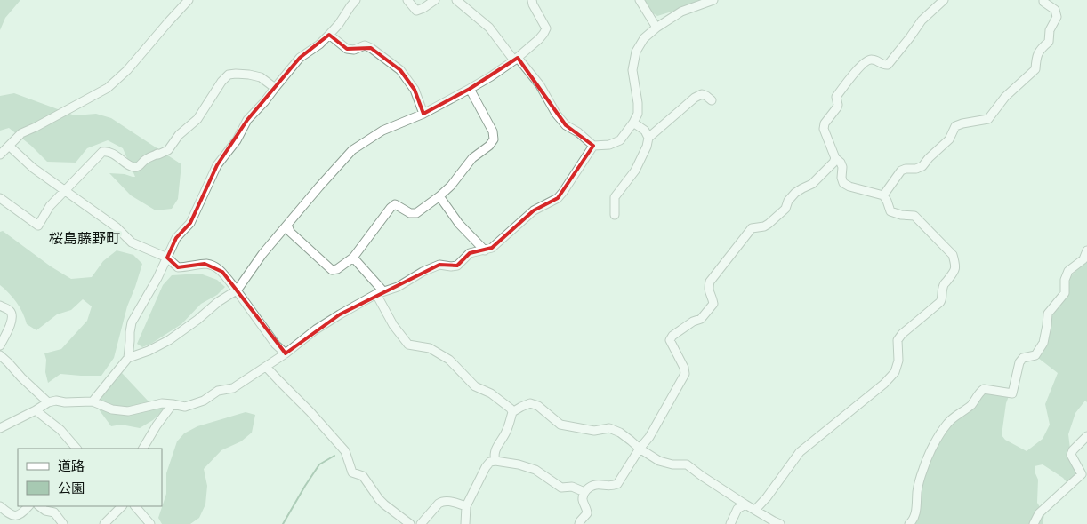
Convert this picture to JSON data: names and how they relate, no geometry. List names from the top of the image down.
{
  "districts": ["桜島藤野町"],
  "legend": ["道路", "公園"]
}
